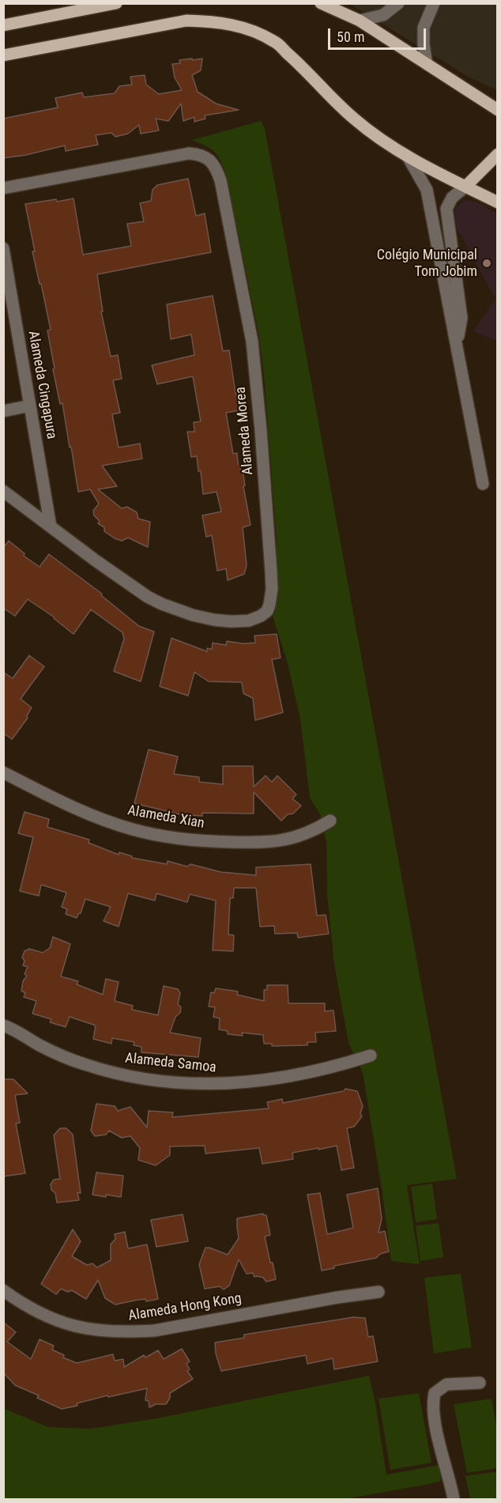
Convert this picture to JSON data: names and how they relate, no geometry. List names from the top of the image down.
{
  "streets": {
    "street": [
      "Alameda Cingapura",
      "Alameda Morea",
      "Alameda Xian",
      "Alameda Samoa",
      "Alameda Hong Kong"
    ]
  },
  "crossings": [
    ["Alameda Cingapura", "Alameda Morea"]
  ],
  "places": ["Colégio Municipal Tom Jobim"],
  "scale_bar": "50 m"
}
